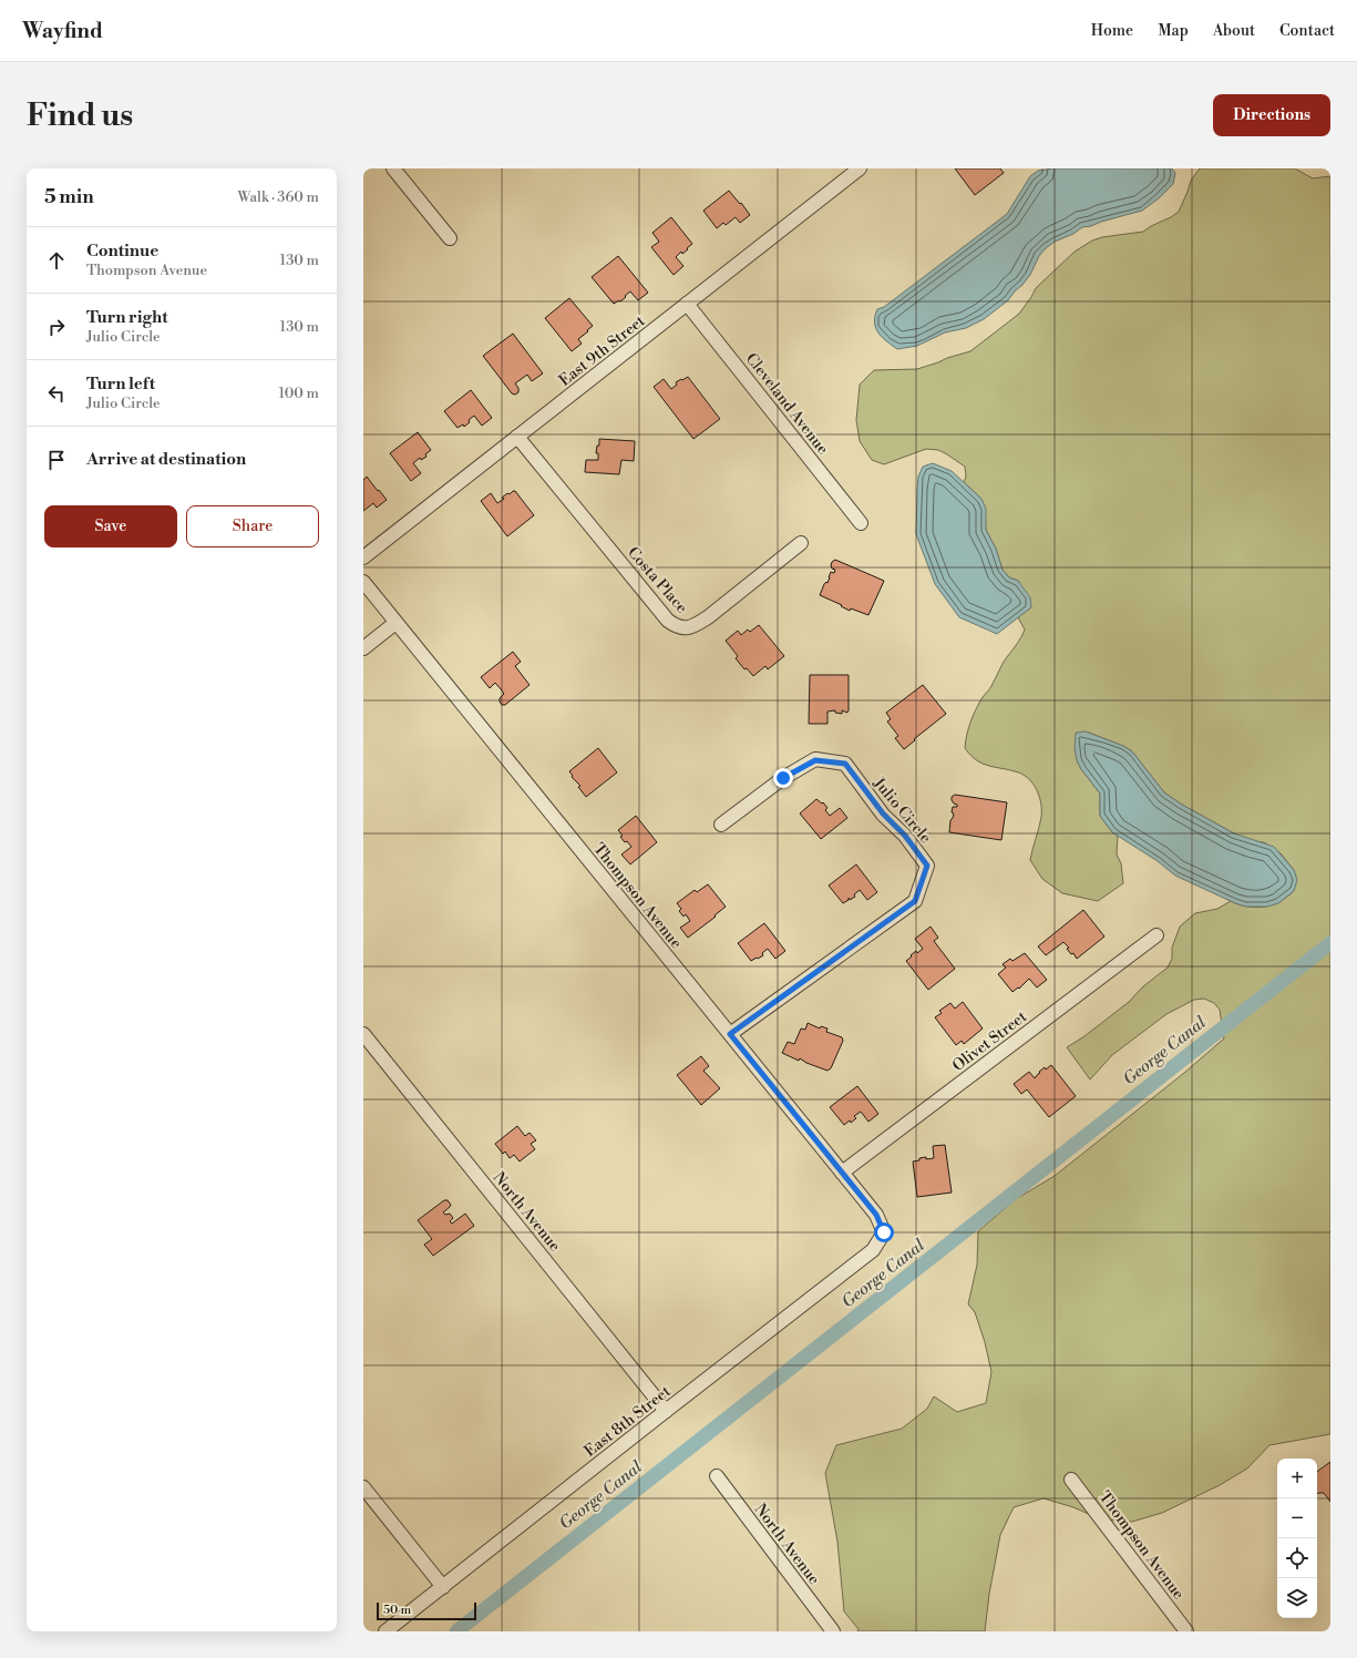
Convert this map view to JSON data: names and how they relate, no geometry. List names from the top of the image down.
{
  "streets": {
    "street": [
      "East 9th Street",
      "Cleveland Avenue",
      "Costa Place",
      "Julio Circle",
      "Thompson Avenue",
      "Olivet Street",
      "North Avenue",
      "East 8th Street"
    ]
  },
  "crossings": [
    ["East 9th Street", "Cleveland Avenue"],
    ["East 9th Street", "Costa Place"],
    ["Julio Circle", "Thompson Avenue"],
    ["Thompson Avenue", "Olivet Street"],
    ["Thompson Avenue", "East 8th Street"],
    ["North Avenue", "East 8th Street"]
  ],
  "water": ["George Canal"],
  "scale_bar": "50 m",
  "page": {
    "header": "Wayfind",
    "nav": [
      "Home",
      "Map",
      "About",
      "Contact"
    ],
    "buttons": [
      "Directions",
      ["Save", "Share"]
    ],
    "title": "Find us",
    "heading": ["5 min", "Walk · 360 m"],
    "list": [
      ["Continue", "Thompson Avenue", "130 m"],
      ["Turn right", "Julio Circle", "130 m"],
      ["Turn left", "Julio Circle", "100 m"],
      "Arrive at destination"
    ],
    "map_buttons": ["+", "−"],
    "scale": "50 m"
  }
}
